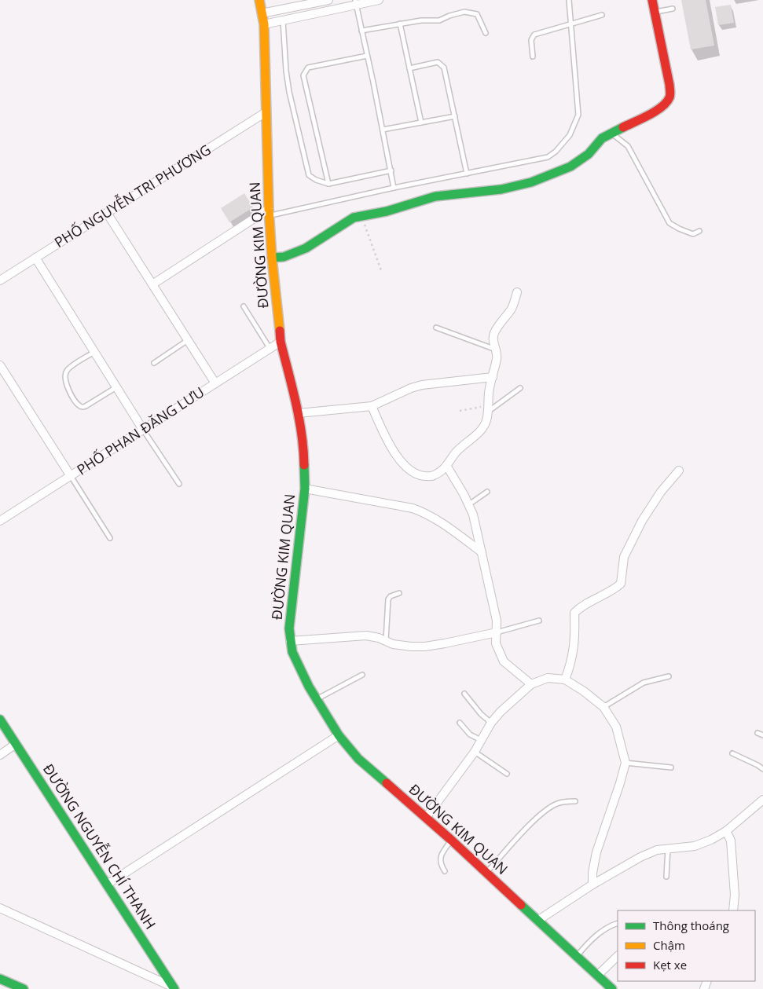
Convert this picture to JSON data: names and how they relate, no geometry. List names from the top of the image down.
{
  "streets": {
    "main road": ["ĐƯỜNG KIM QUAN", "ĐƯỜNG NGUYỄN CHÍ THANH"],
    "street": ["PHỐ NGUYỄN TRI PHƯƠNG", "PHỐ PHAN ĐĂNG LƯU"]
  },
  "crossings": [
    ["PHỐ NGUYỄN TRI PHƯƠNG", "ĐƯỜNG KIM QUAN"],
    ["ĐƯỜNG KIM QUAN", "PHỐ PHAN ĐĂNG LƯU"]
  ],
  "legend": ["Thông thoáng", "Chậm", "Kẹt xe"]
}
